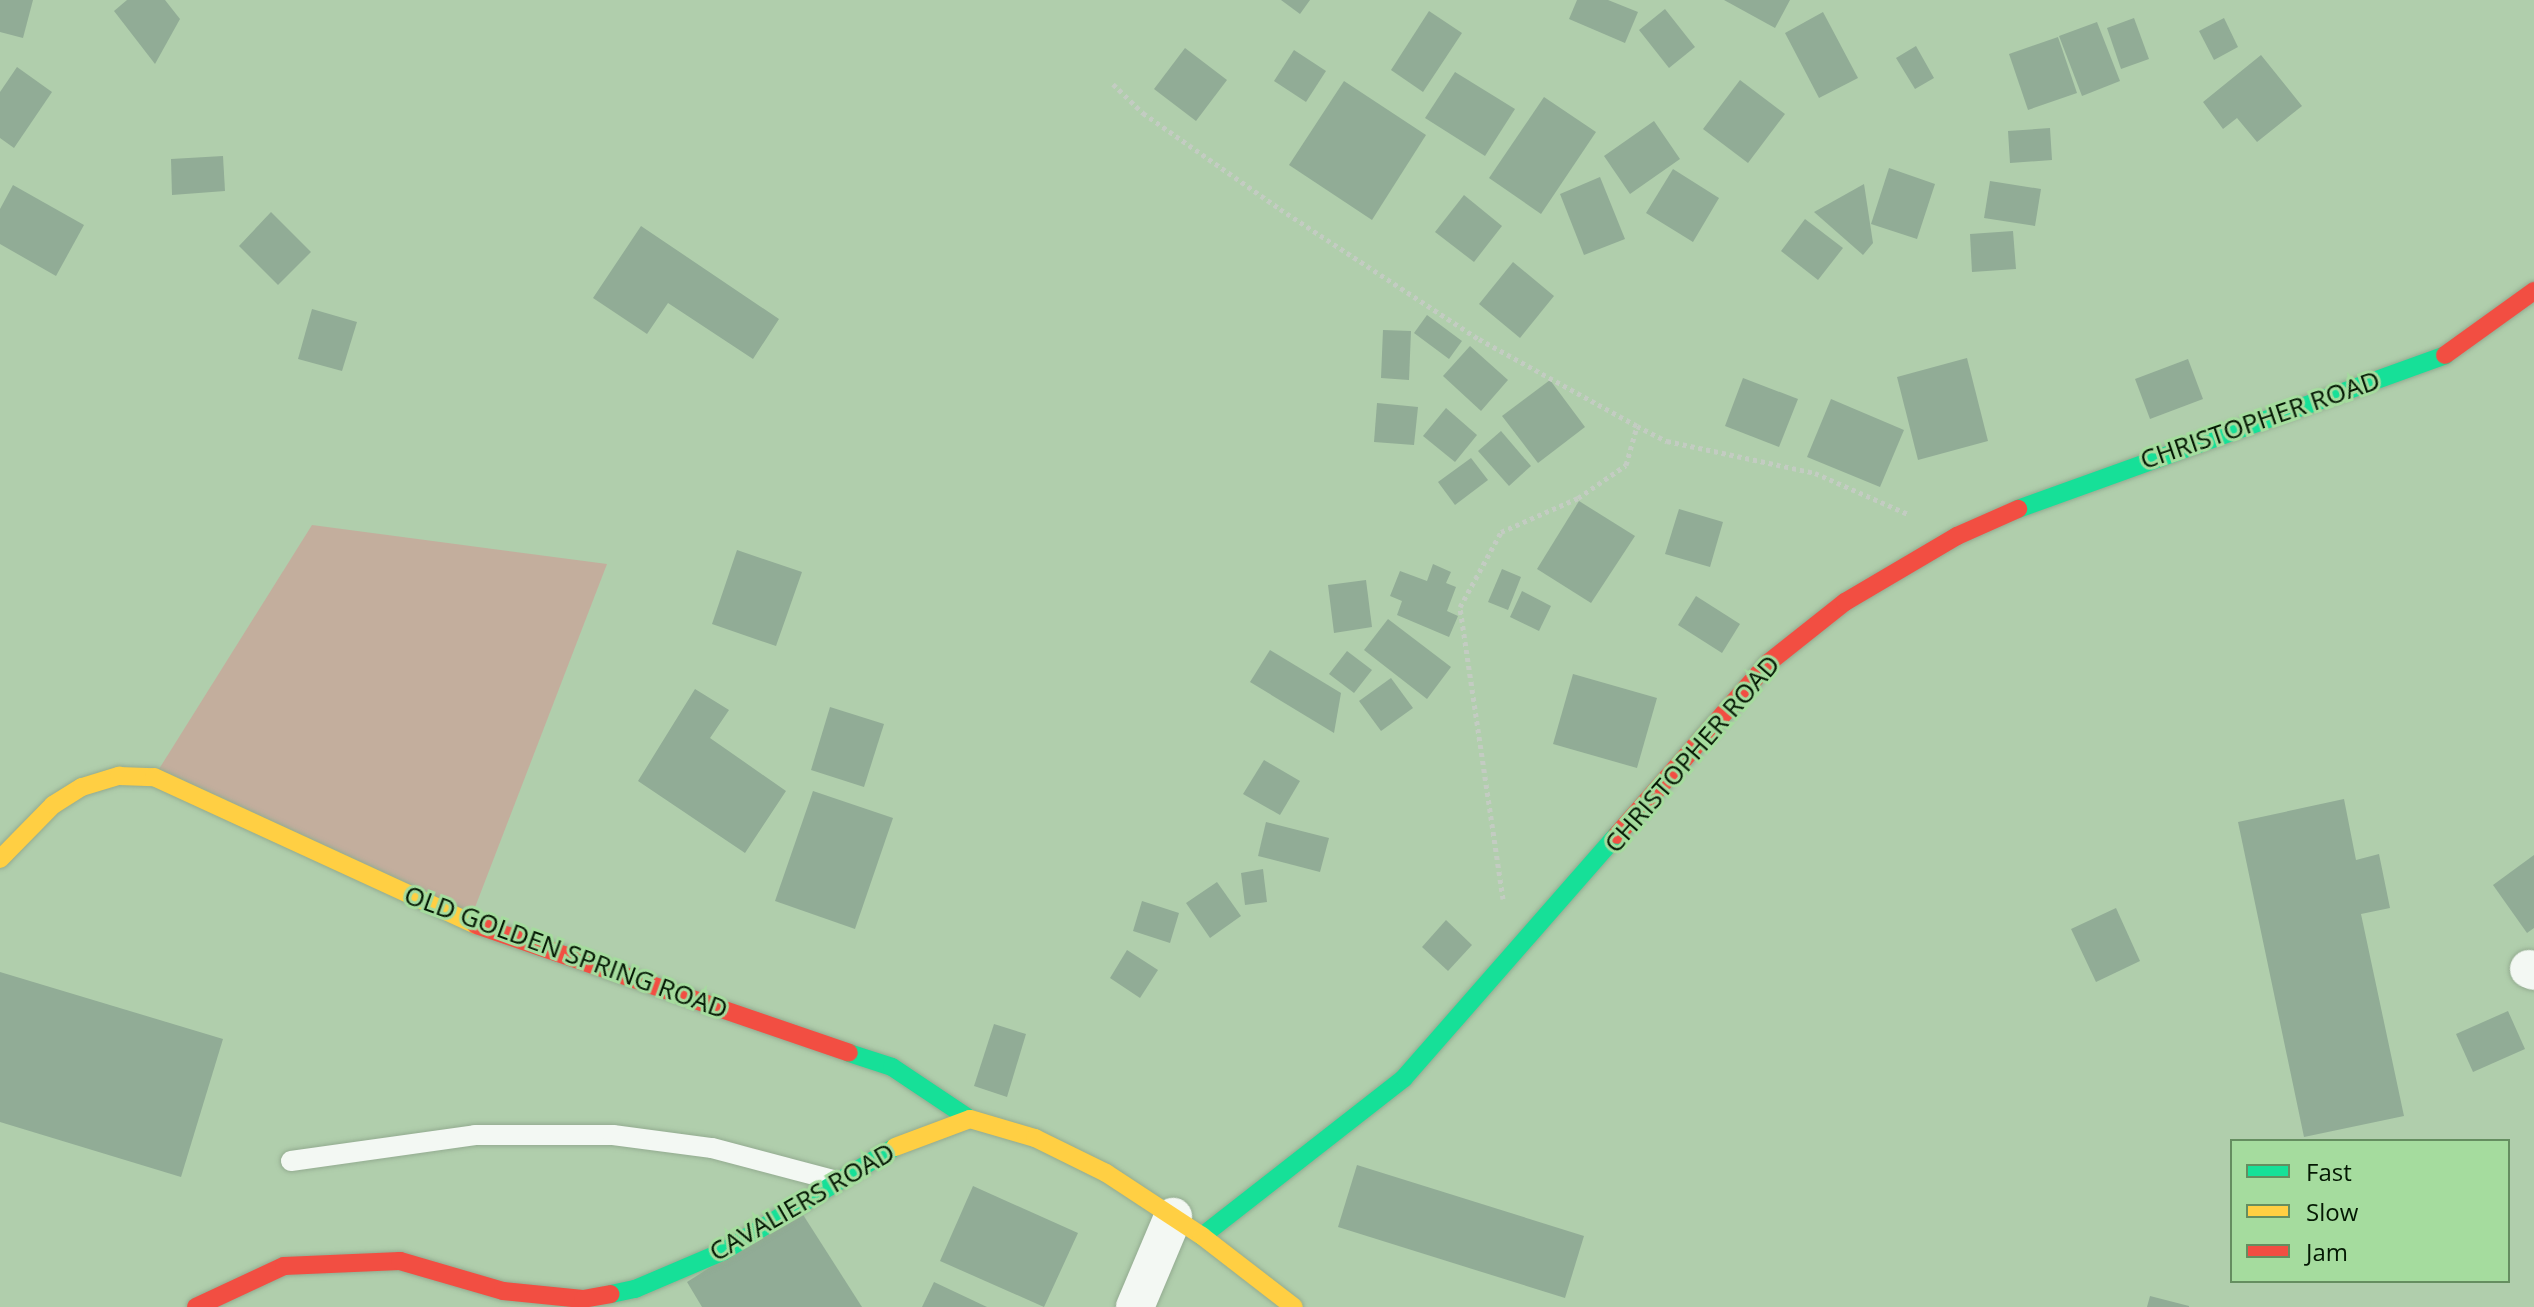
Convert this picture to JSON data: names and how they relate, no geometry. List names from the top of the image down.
{
  "streets": {
    "street": ["CHRISTOPHER ROAD", "OLD GOLDEN SPRING ROAD", "CAVALIERS ROAD"]
  },
  "crossings": [
    ["OLD GOLDEN SPRING ROAD", "CAVALIERS ROAD"]
  ],
  "legend": ["Fast", "Slow", "Jam"]
}
